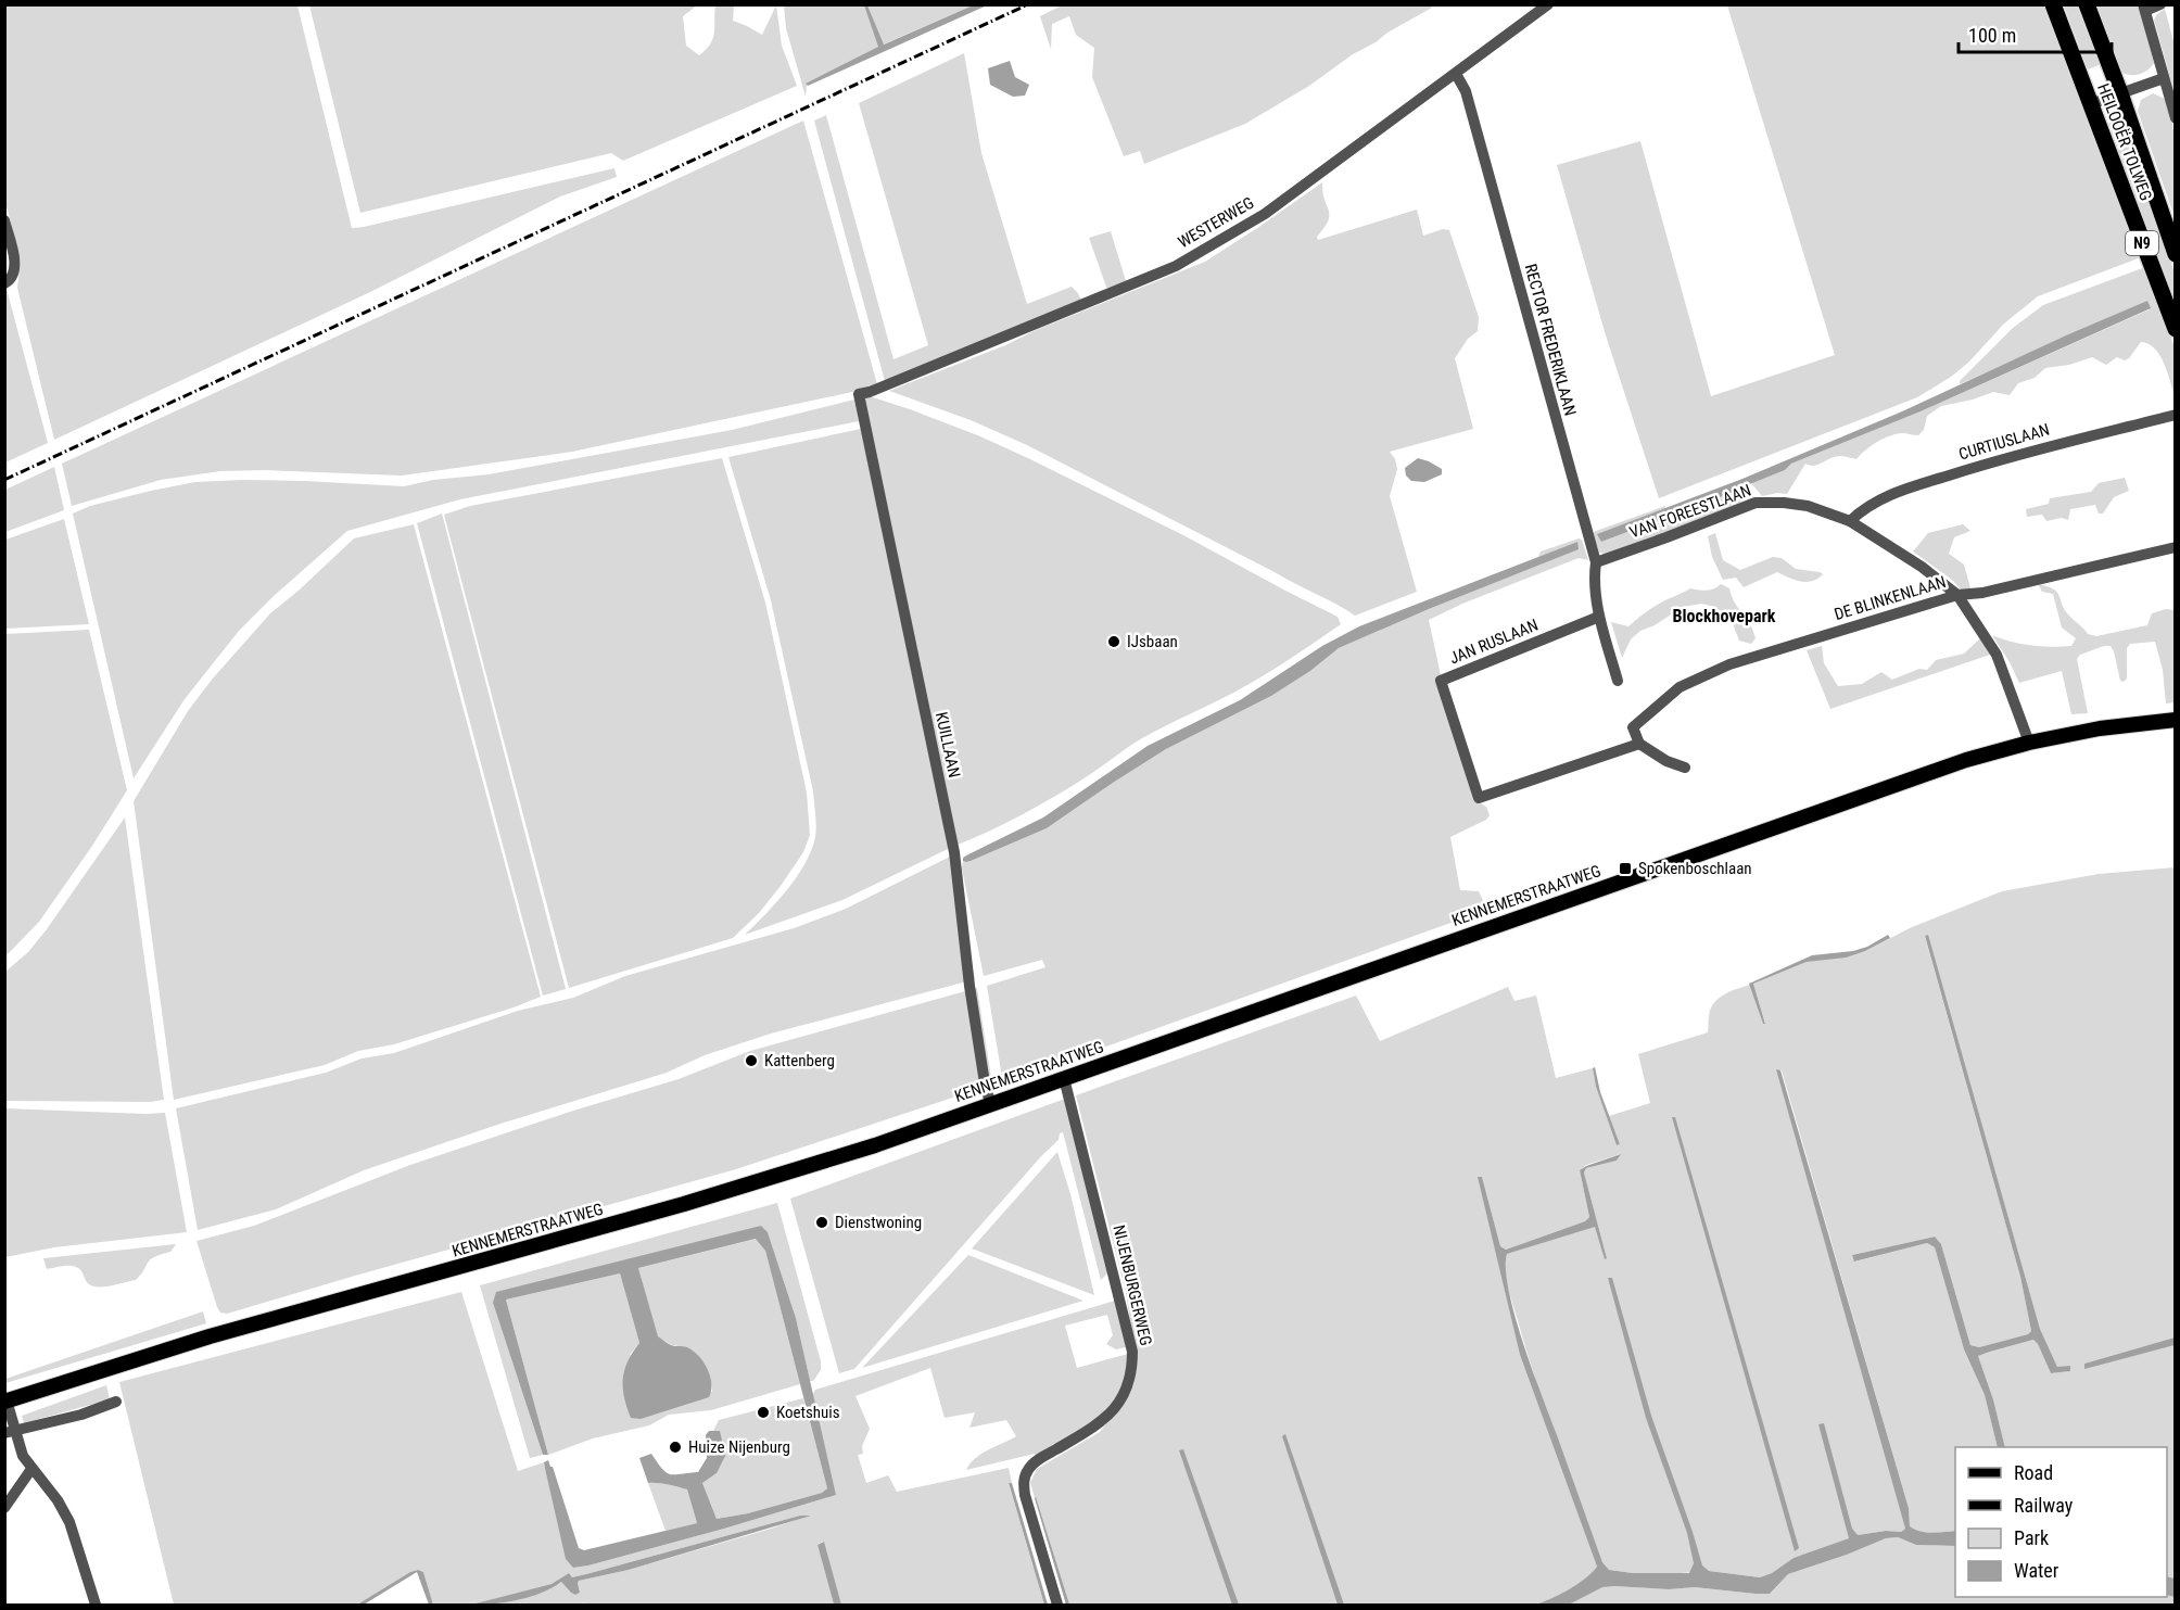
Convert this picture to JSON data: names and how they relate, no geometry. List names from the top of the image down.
{
  "streets": {
    "highway": ["HEILOOËR TOLWEG", "N9"],
    "main road": ["KENNEMERSTRAATWEG"],
    "street": [
      "WESTERWEG",
      "RECTOR FREDERIKLAAN",
      "CURTIUSLAAN",
      "VAN FOREESTLAAN",
      "DE BLINKENLAAN",
      "JAN RUSLAAN",
      "KUILLAAN",
      "NIJENBURGERWEG"
    ]
  },
  "crossings": [
    ["WESTERWEG", "RECTOR FREDERIKLAAN"],
    ["WESTERWEG", "KUILLAAN"],
    ["RECTOR FREDERIKLAAN", "VAN FOREESTLAAN"],
    ["RECTOR FREDERIKLAAN", "JAN RUSLAAN"],
    ["CURTIUSLAAN", "VAN FOREESTLAAN"],
    ["VAN FOREESTLAAN", "DE BLINKENLAAN"],
    ["VAN FOREESTLAAN", "KENNEMERSTRAATWEG"],
    ["DE BLINKENLAAN", "JAN RUSLAAN"],
    ["KUILLAAN", "KENNEMERSTRAATWEG"],
    ["KENNEMERSTRAATWEG", "NIJENBURGERWEG"]
  ],
  "districts": ["Blockhovepark"],
  "places": {
    "other": [
      "IJsbaan",
      "Kattenberg",
      "Dienstwoning",
      "Koetshuis",
      "Huize Nijenburg"
    ],
    "transit": ["Spokenboschlaan"]
  },
  "legend": [
    "Road",
    "Railway",
    "Park",
    "Water"
  ],
  "scale_bar": "100 m"
}
